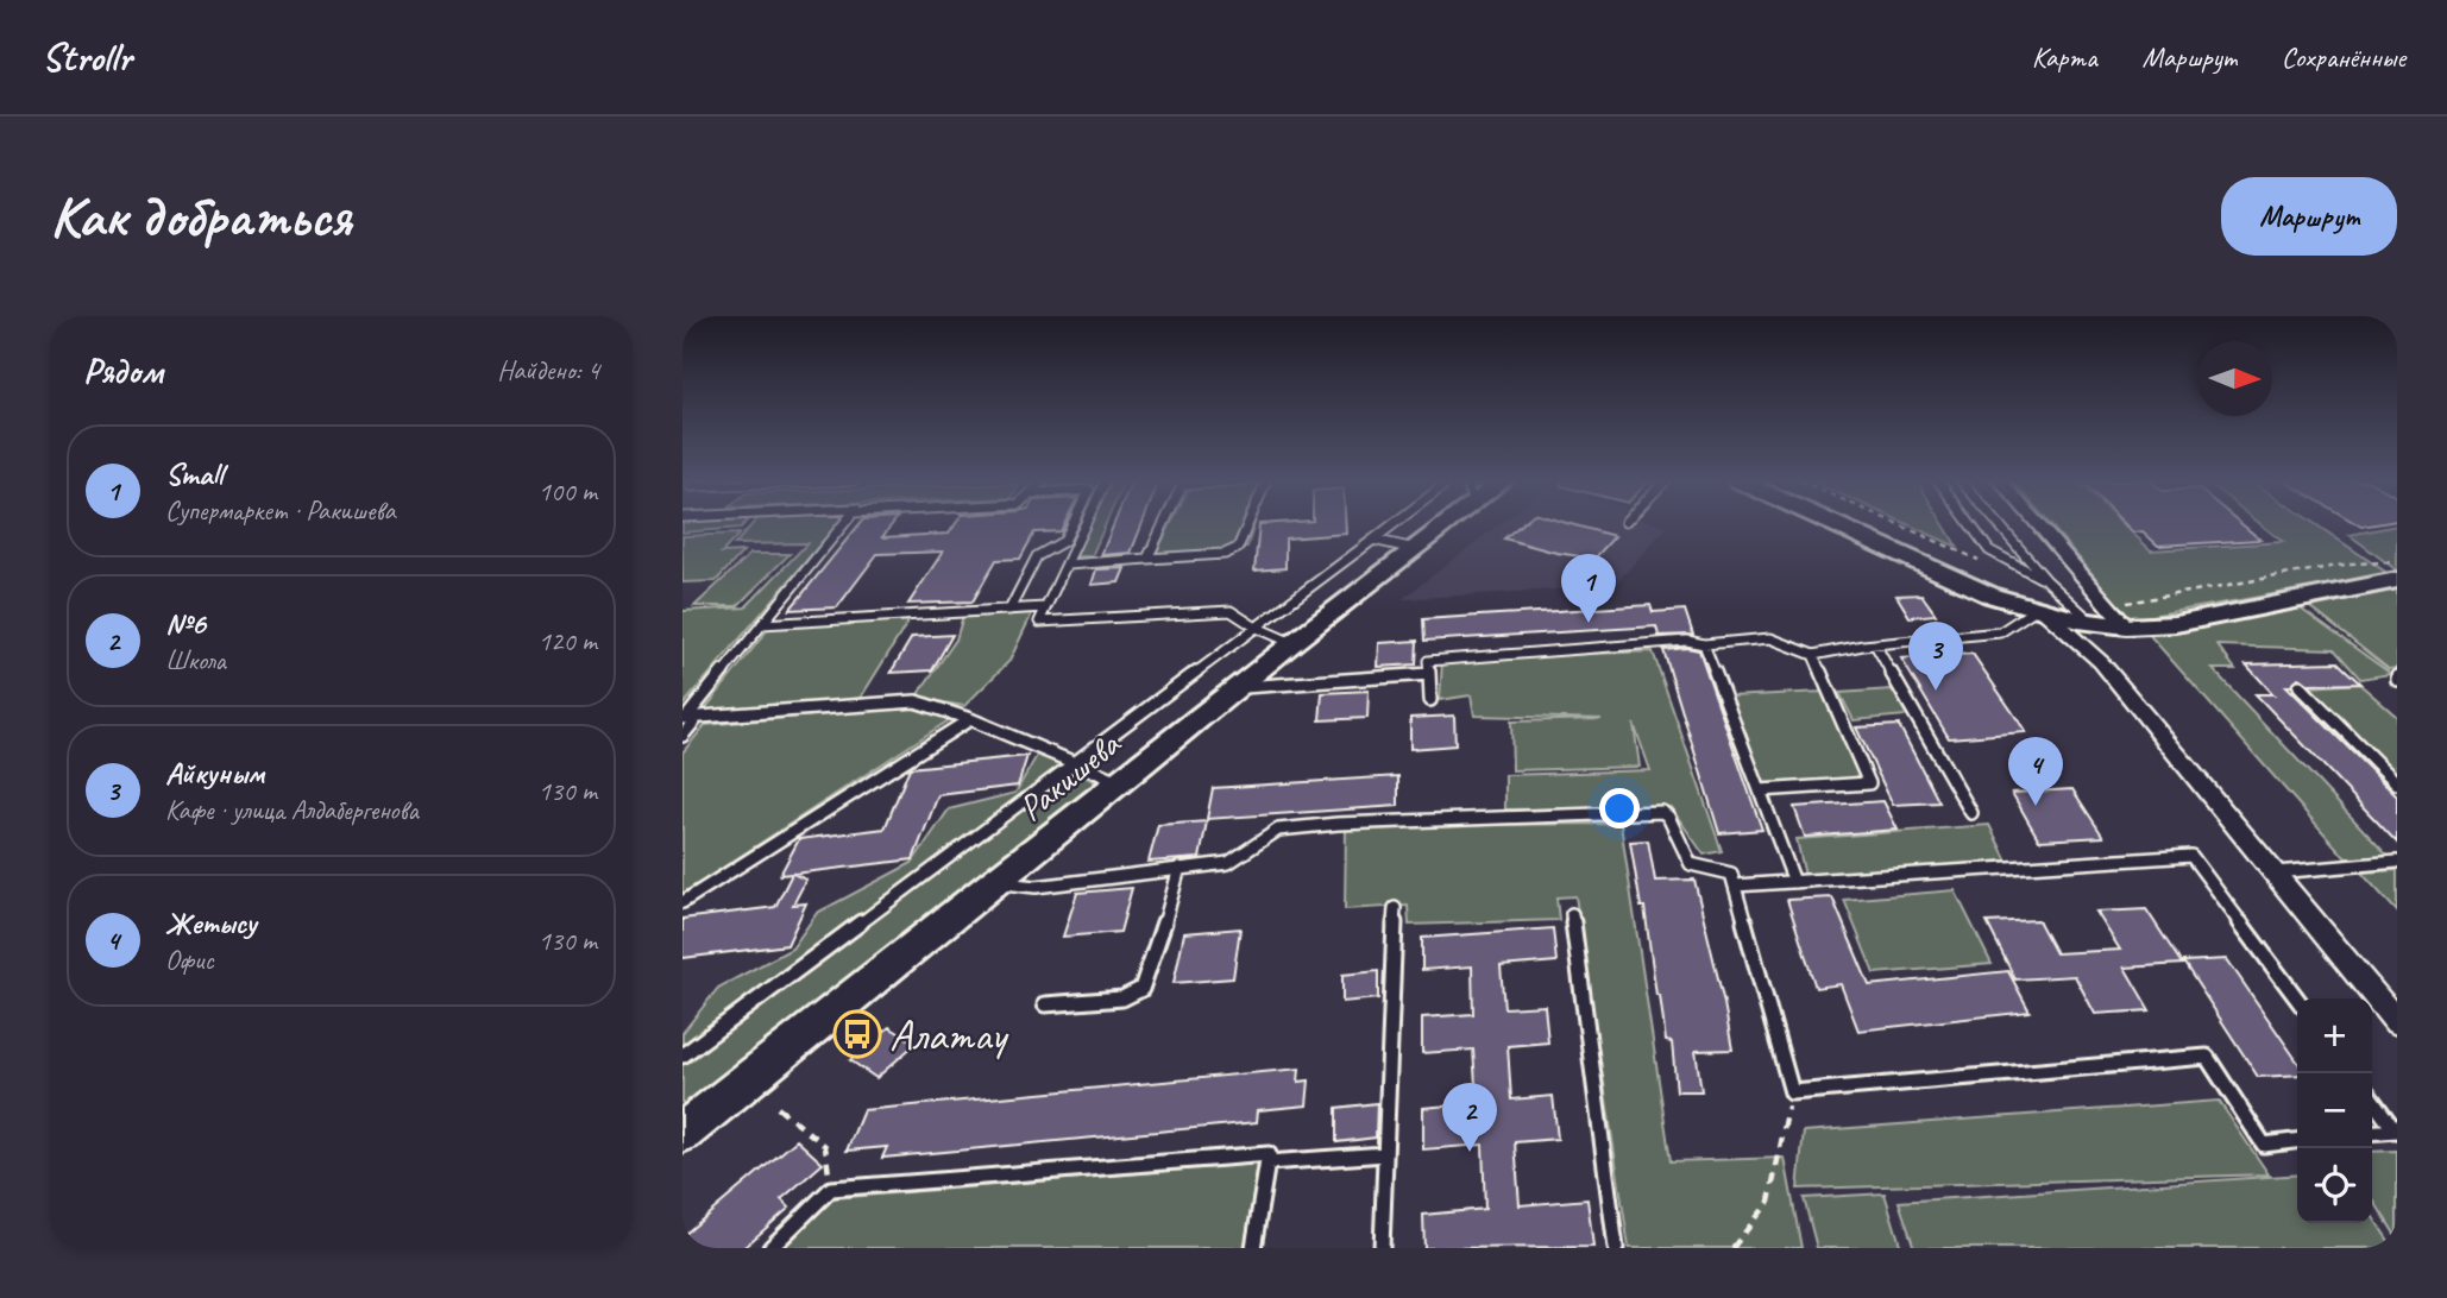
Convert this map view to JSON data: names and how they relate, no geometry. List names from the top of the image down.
{
  "streets": {
    "street": ["Ракишева"]
  },
  "places": {
    "bus stop": ["Алатау"]
  },
  "north": "right",
  "page": {
    "header": "Strollr",
    "nav": ["Карта", "Маршрут", "Сохранённые"],
    "buttons": "Маршрут",
    "title": "Как добраться",
    "heading": ["Рядом", "Найдено: 4"],
    "list": [
      {
        "mark": "1",
        "name": "Small",
        "note": "Супермаркет · Ракишева",
        "value": "100 m"
      },
      {
        "mark": "2",
        "name": "№6",
        "note": "Школа",
        "value": "120 m"
      },
      {
        "mark": "3",
        "name": "Айкуным",
        "note": "Кафе · улица Алдабергенова",
        "value": "130 m"
      },
      {
        "mark": "4",
        "name": "Жетысу",
        "note": "Офис",
        "value": "130 m"
      }
    ],
    "pins": [
      "1",
      "3",
      "4",
      "2"
    ],
    "map_buttons": ["+", "−"]
  }
}
